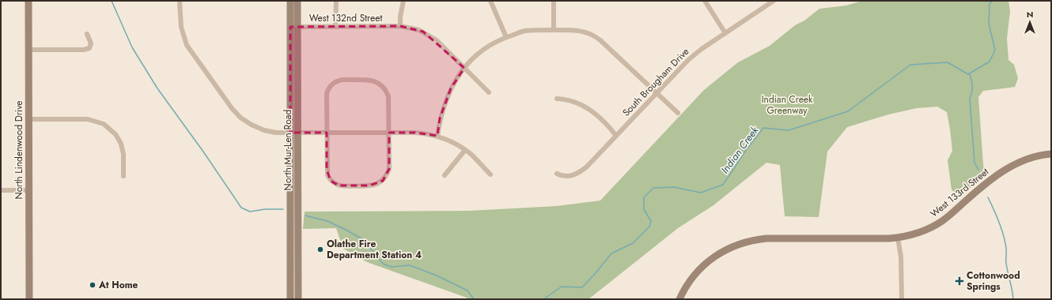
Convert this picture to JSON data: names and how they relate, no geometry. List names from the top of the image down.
{
  "streets": {
    "street": [
      "West 132nd Street",
      "South Brougham Drive",
      "North Lindenwood Drive",
      "North Mur-Len Road",
      "West 133rd Street"
    ]
  },
  "crossings": [
    ["West 132nd Street", "North Mur-Len Road"]
  ],
  "water": ["Indian Creek"],
  "parks": ["Indian Creek Greenway"],
  "places": {
    "other": ["Olathe Fire Department Station 4", "At Home"],
    "health": ["Cottonwood Springs"]
  },
  "north": "top"
}
